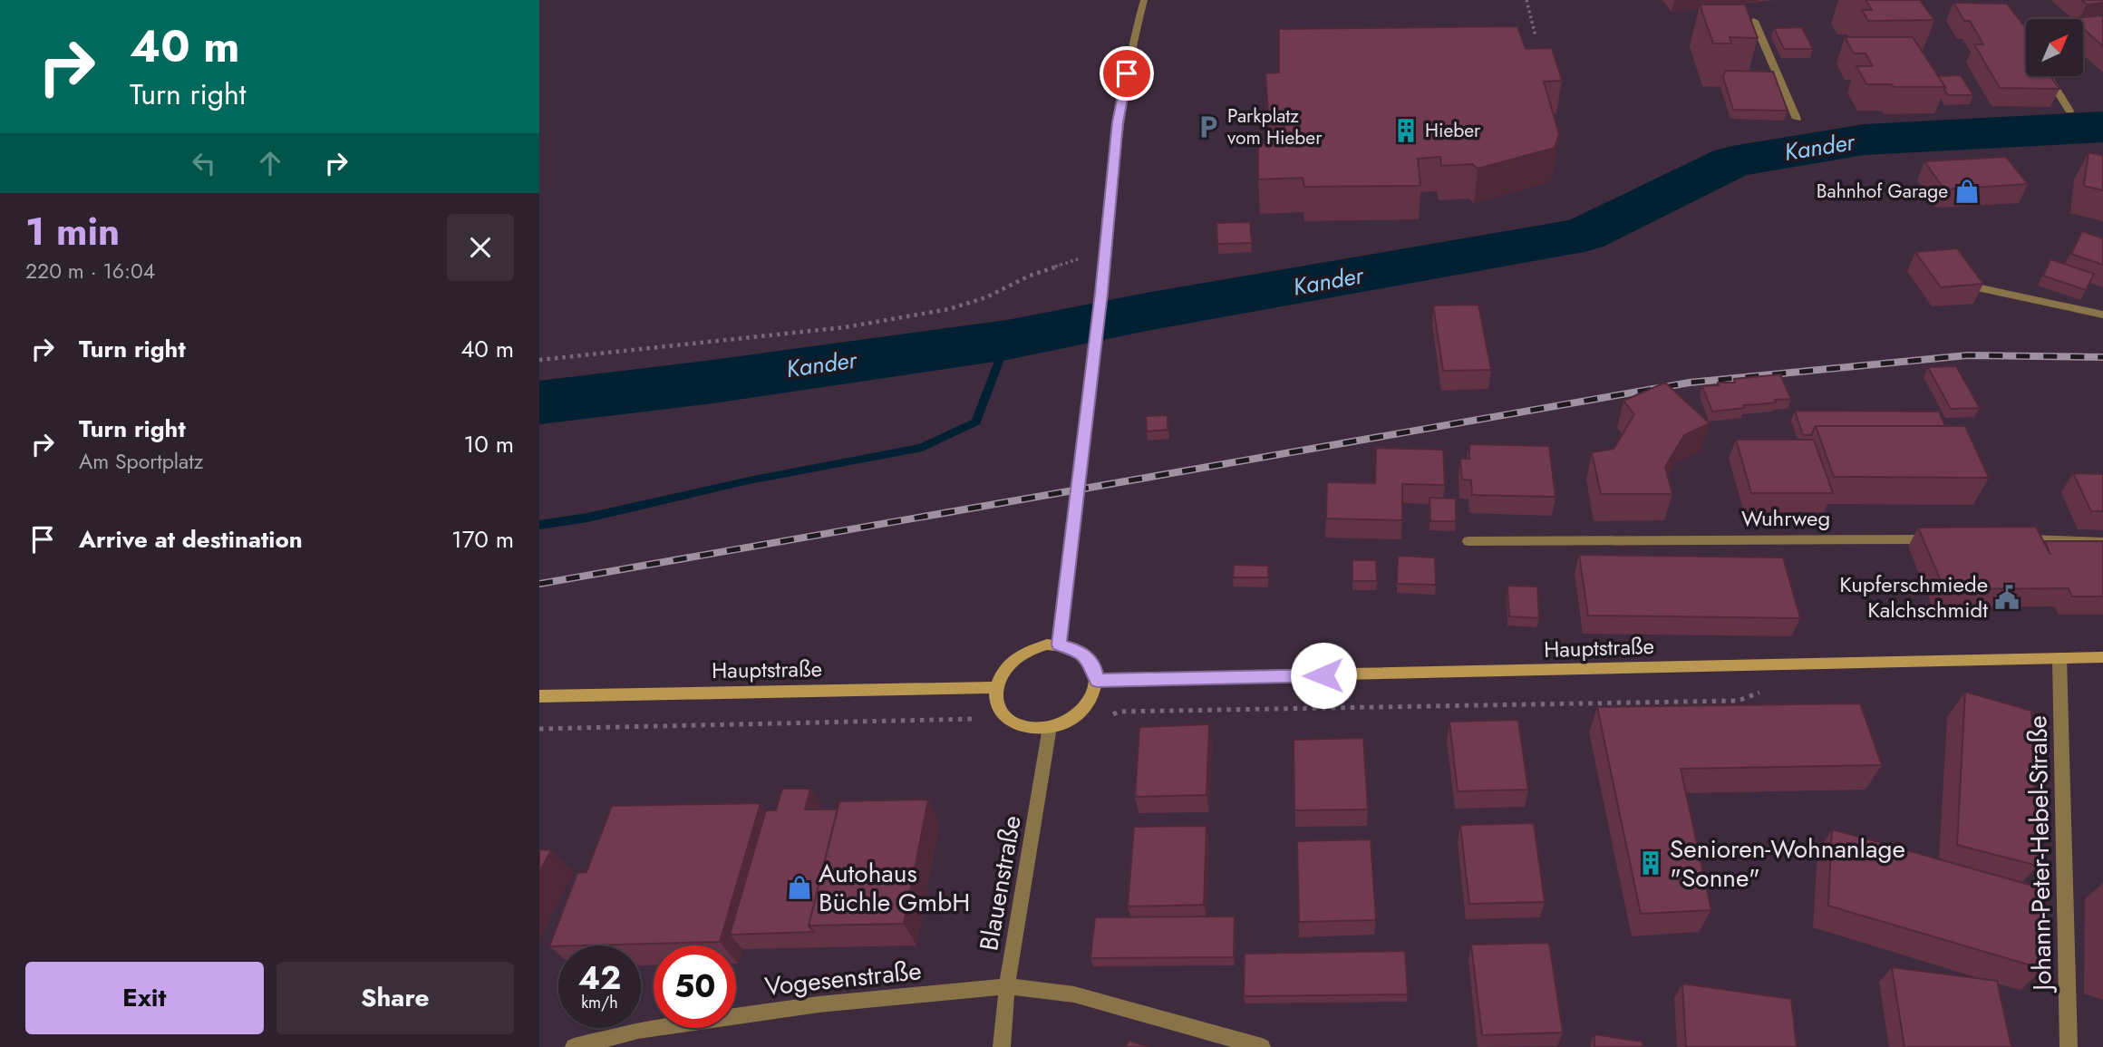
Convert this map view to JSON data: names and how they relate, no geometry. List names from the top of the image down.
{
  "streets": {
    "main road": ["Hauptstraße"],
    "street": [
      "Wuhrweg",
      "Johann-Peter-Hebel-Straße",
      "Blauenstraße",
      "Vogesenstraße"
    ]
  },
  "crossings": [
    ["Hauptstraße", "Johann-Peter-Hebel-Straße"],
    ["Hauptstraße", "Blauenstraße"],
    ["Blauenstraße", "Vogesenstraße"]
  ],
  "water": ["Kander"],
  "places": {
    "parking": ["Parkplatz vom Hieber"],
    "building": ["Hieber", "Senioren-Wohnanlage \"Sonne\""],
    "shop": ["Bahnhof Garage", "Autohaus Büchle GmbH"],
    "public building": ["Kupferschmiede Kalchschmidt"]
  },
  "north": "top right",
  "page": {
    "turn": ["40 m", "Turn right"],
    "heading": ["1 min", "220 m · 16:04"],
    "list": [
      {
        "name": "Turn right",
        "value": "40 m"
      },
      {
        "name": "Turn right",
        "note": "Am Sportplatz",
        "value": "10 m"
      },
      {
        "name": "Arrive at destination",
        "value": "170 m"
      }
    ],
    "speed": "42 km/h",
    "limit": "50",
    "buttons": ["Exit", "Share"]
  }
}
